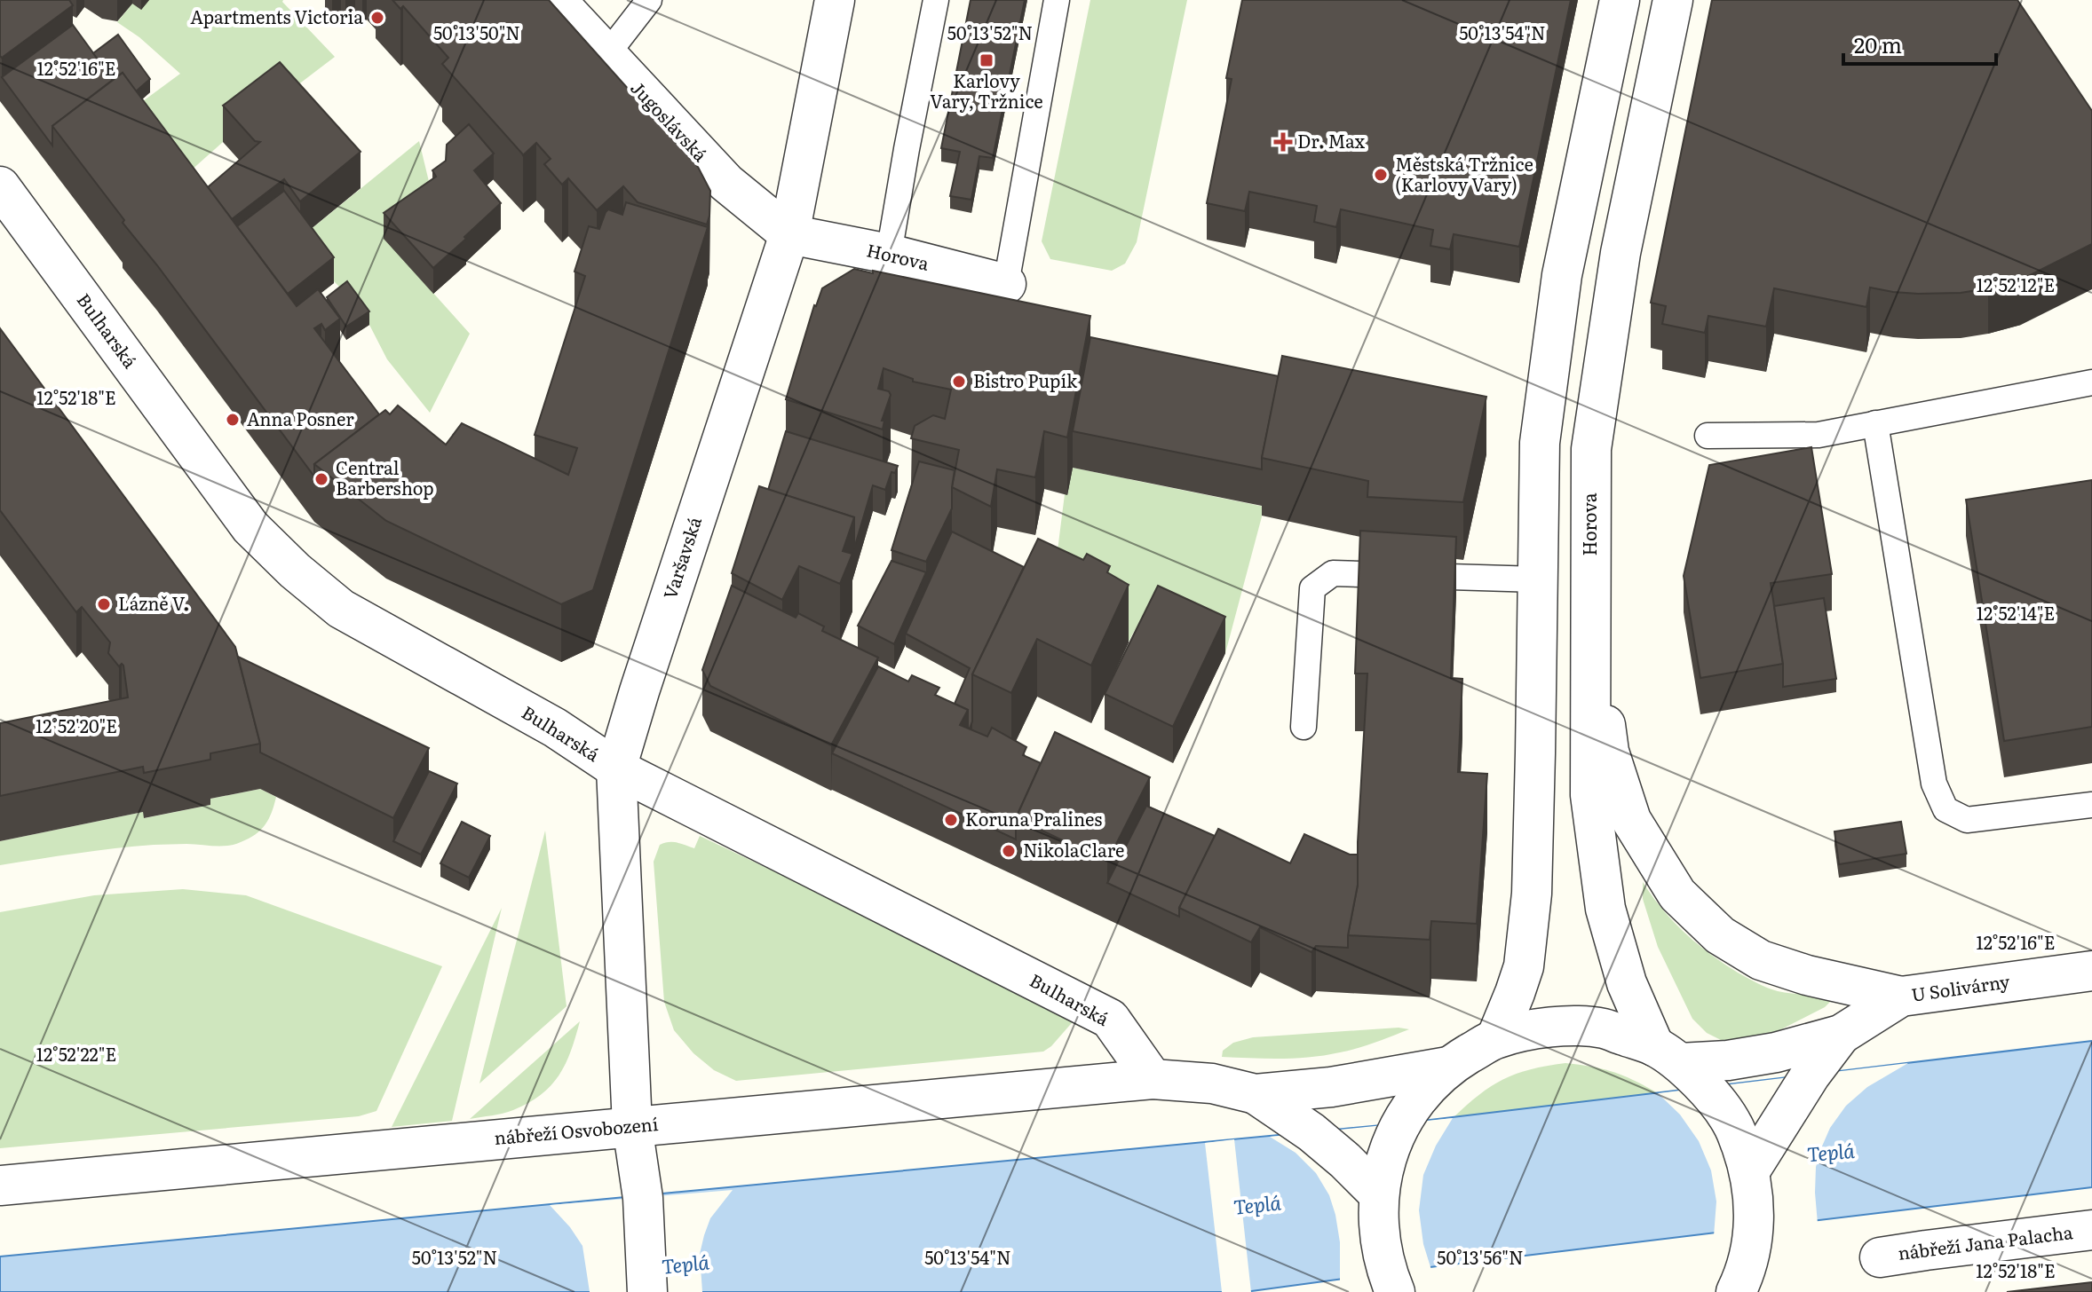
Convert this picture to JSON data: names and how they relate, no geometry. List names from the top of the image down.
{
  "streets": {
    "street": [
      "Jugoslávská",
      "Horova",
      "Bulharská",
      "Varšavská",
      "U Solivárny",
      "nábřeží Osvobození",
      "nábřeží Jana Palacha"
    ]
  },
  "crossings": [
    ["Jugoslávská", "Horova"],
    ["Jugoslávská", "Varšavská"],
    ["Horova", "Varšavská"],
    ["Horova", "U Solivárny"],
    ["Bulharská", "Varšavská"],
    ["Bulharská", "nábřeží Osvobození"],
    ["Varšavská", "nábřeží Osvobození"]
  ],
  "water": ["Teplá"],
  "places": {
    "other": [
      "Apartments Victoria",
      "Městská Tržnice (Karlovy Vary)",
      "Bistro Pupík",
      "Anna Posner",
      "Central Barbershop",
      "Lázně V.",
      "Koruna Pralines",
      "NikolaClare"
    ],
    "transit": ["Karlovy Vary, Tržnice"],
    "health": ["Dr. Max"]
  },
  "scale_bar": "20 m",
  "coordinates": [
    "50°13'50\"N",
    "50°13'52\"N",
    "50°13'54\"N",
    "12°52'16\"E",
    "12°52'12\"E",
    "12°52'18\"E",
    "12°52'14\"E",
    "12°52'20\"E",
    "12°52'22\"E",
    "50°13'56\"N"
  ]
}
